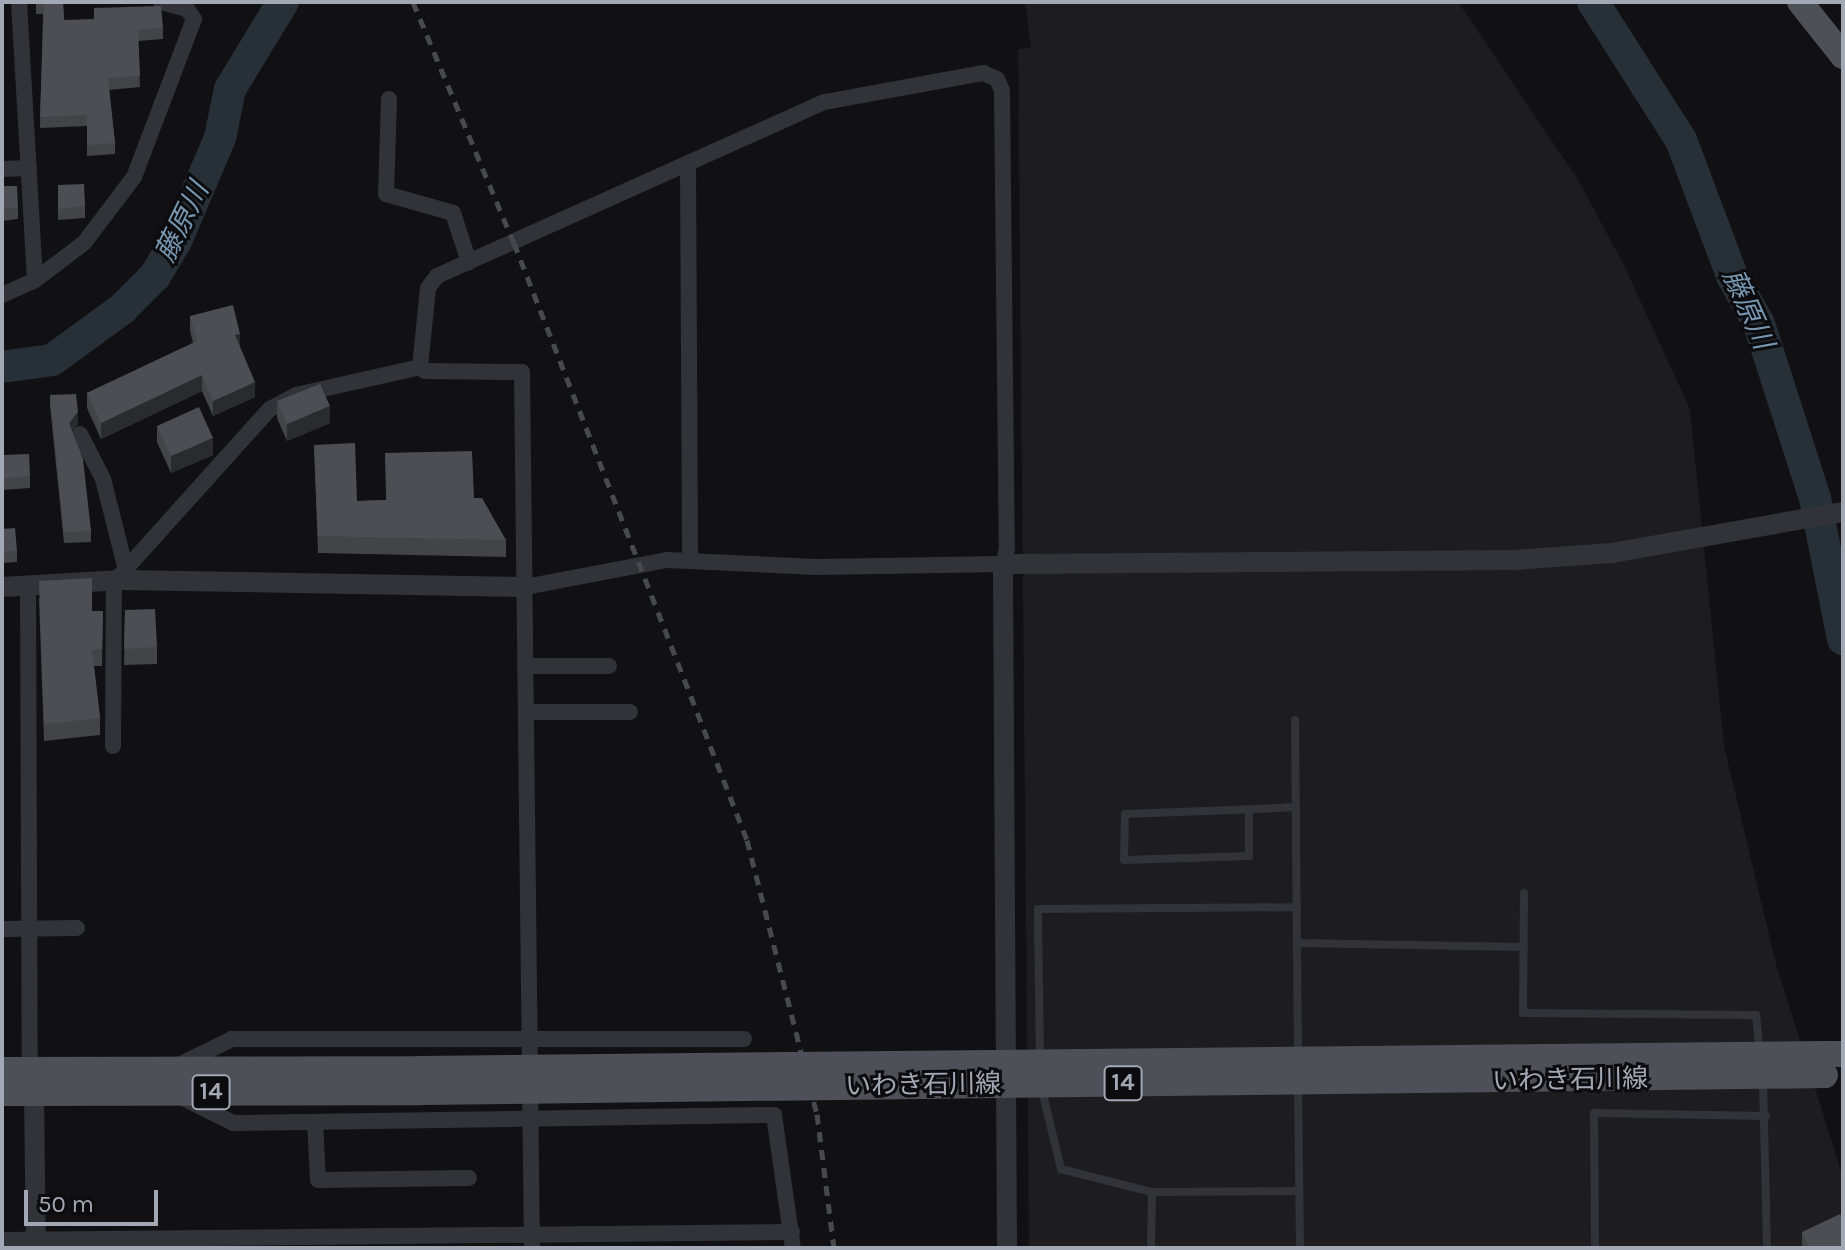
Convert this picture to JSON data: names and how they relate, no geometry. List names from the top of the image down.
{
  "streets": {
    "main road": ["いわき石川線", "14"]
  },
  "water": ["藤原川"],
  "scale_bar": "50 m"
}
